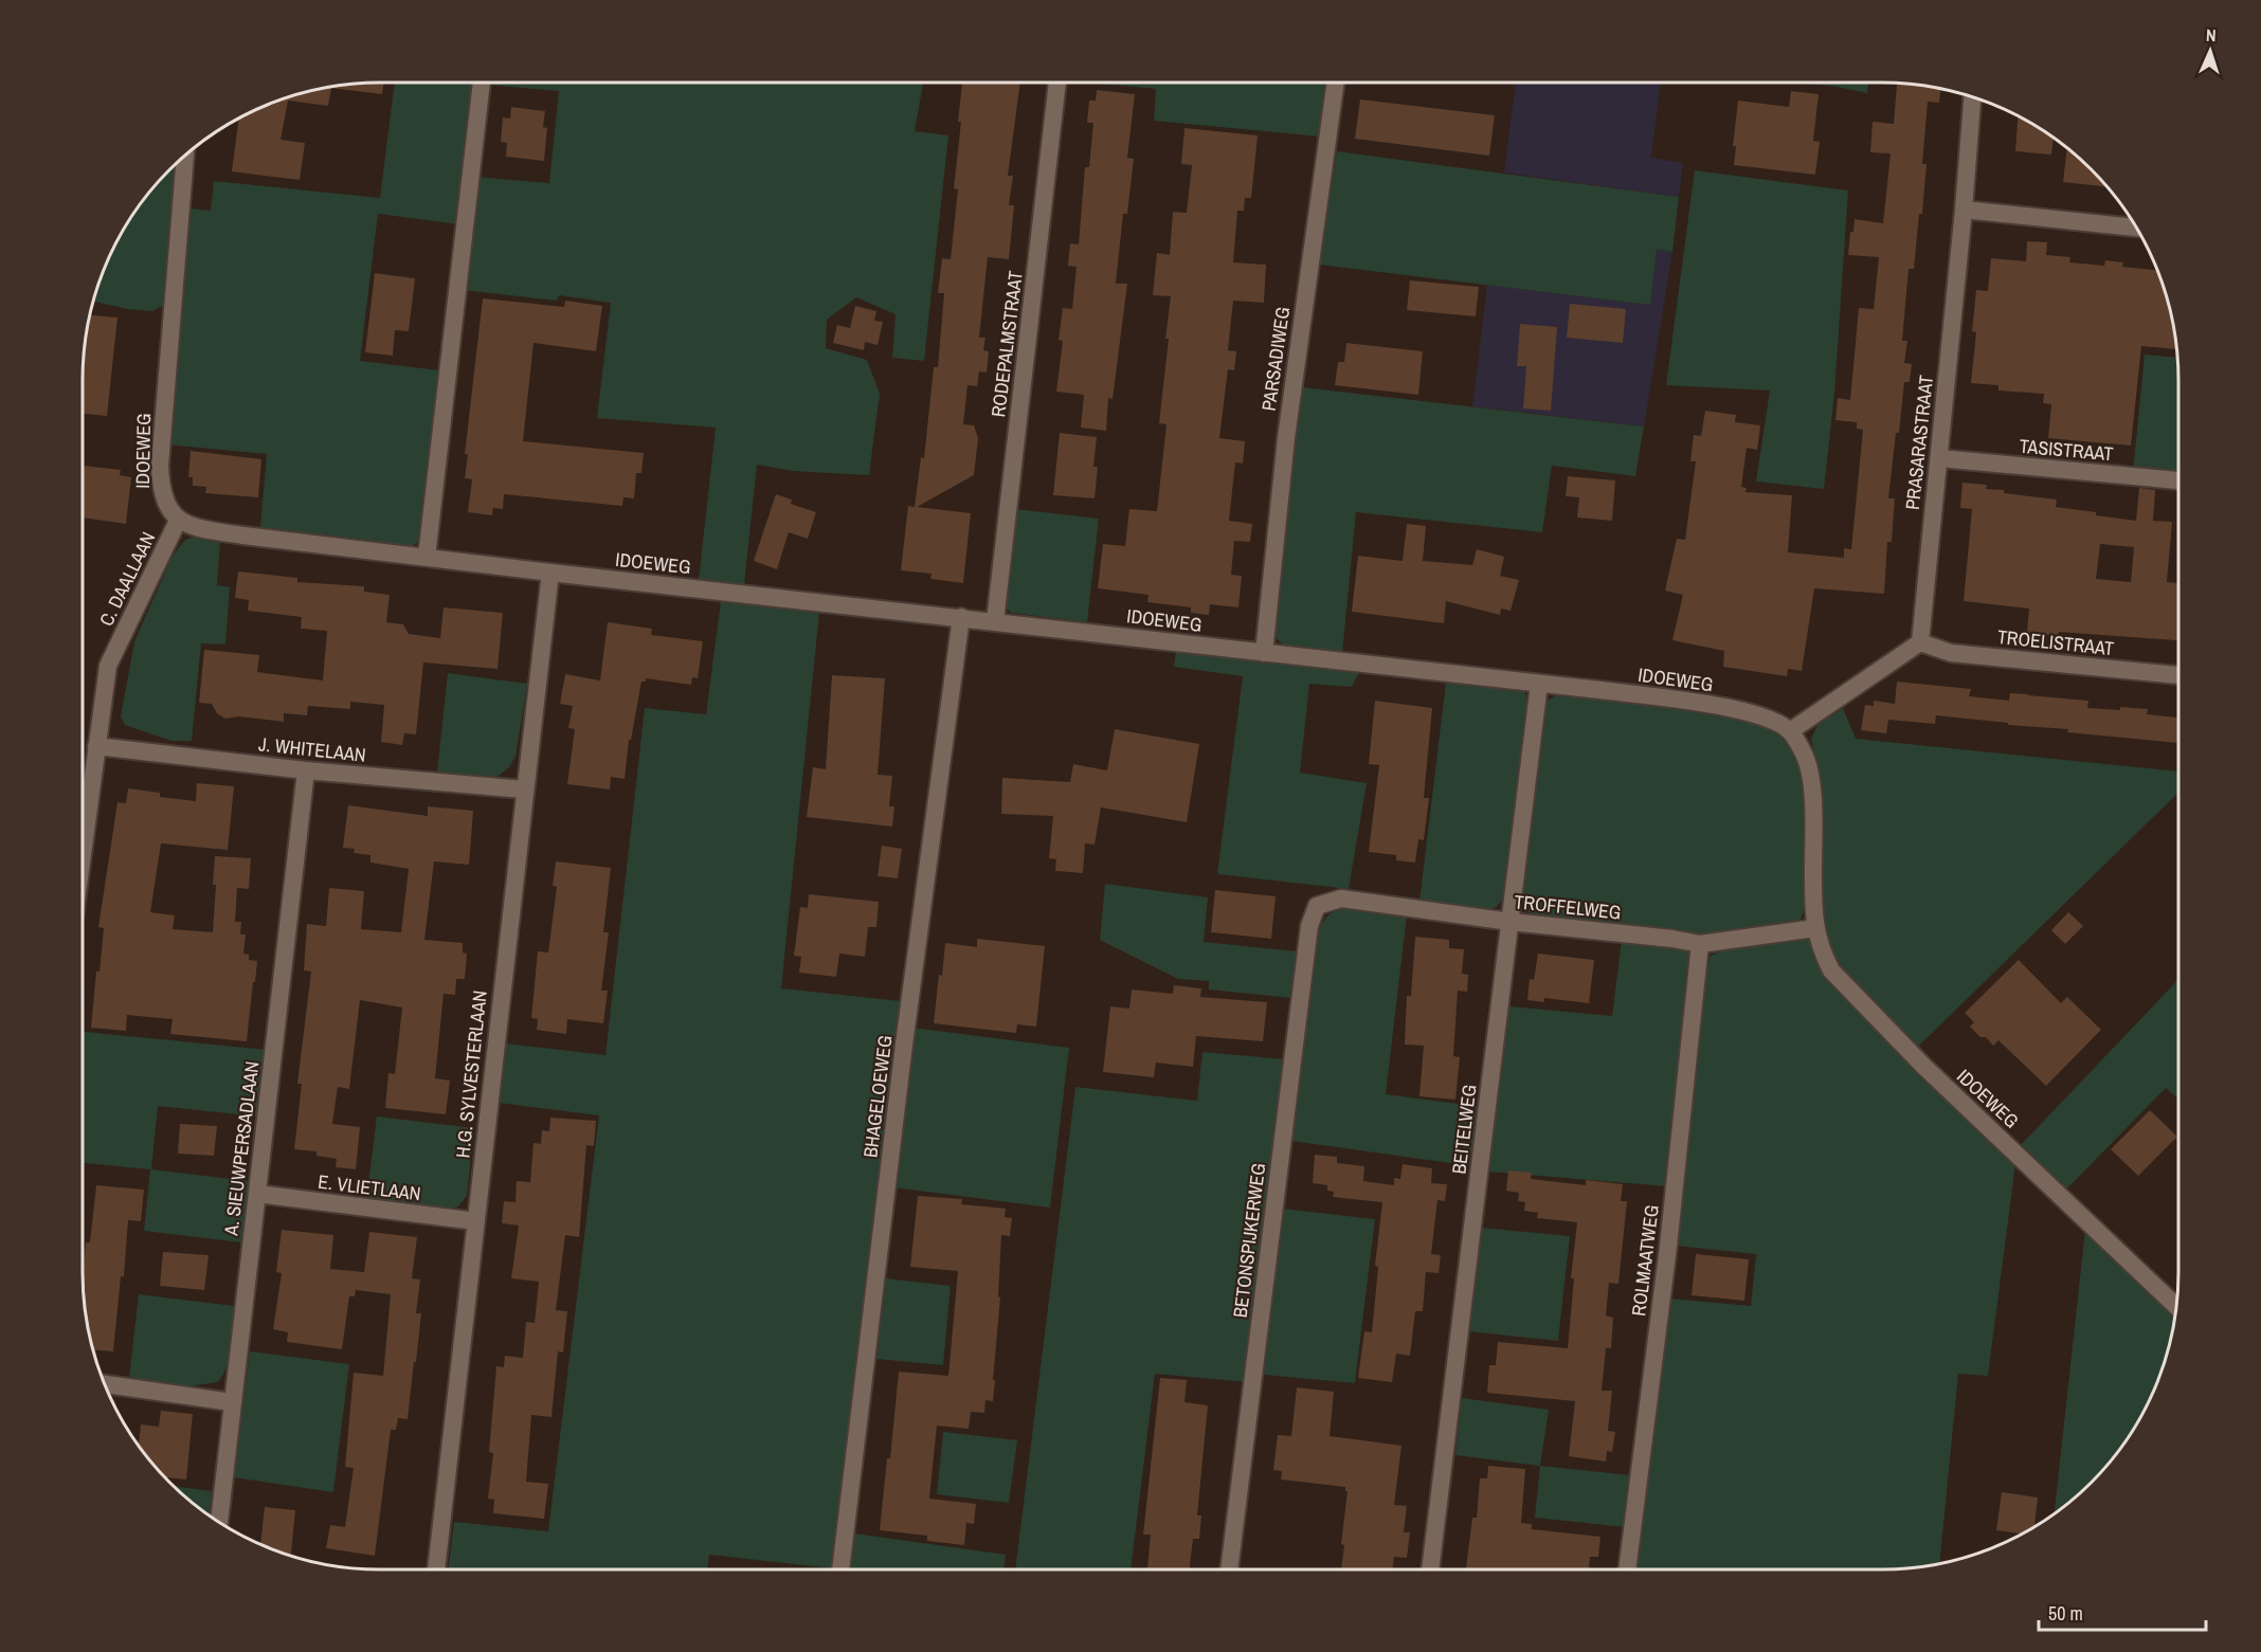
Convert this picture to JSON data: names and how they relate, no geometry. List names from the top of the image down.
{
  "streets": {
    "street": [
      "RODEPALMSTRAAT",
      "PARSADIWEG",
      "PRASARASTRAAT",
      "TASISTRAAT",
      "IDOEWEG",
      "C. DAALLAAN",
      "TROELISTRAAT",
      "J. WHITELAAN",
      "TROFFELWEG",
      "H.G. SYLVESTERLAAN",
      "BHAGELOEWEG",
      "BEITELWEG",
      "A. SIEUWPERSADLAAN",
      "E. VLIETLAAN",
      "BETONSPIJKERWEG",
      "ROLMAATWEG"
    ]
  },
  "crossings": [
    ["RODEPALMSTRAAT", "IDOEWEG"],
    ["PARSADIWEG", "IDOEWEG"],
    ["PRASARASTRAAT", "TASISTRAAT"],
    ["PRASARASTRAAT", "TROELISTRAAT"],
    ["IDOEWEG", "C. DAALLAAN"],
    ["IDOEWEG", "TROFFELWEG"],
    ["IDOEWEG", "H.G. SYLVESTERLAAN"],
    ["IDOEWEG", "BHAGELOEWEG"],
    ["IDOEWEG", "BEITELWEG"],
    ["C. DAALLAAN", "J. WHITELAAN"],
    ["J. WHITELAAN", "H.G. SYLVESTERLAAN"],
    ["J. WHITELAAN", "A. SIEUWPERSADLAAN"],
    ["TROFFELWEG", "BEITELWEG"],
    ["TROFFELWEG", "BETONSPIJKERWEG"],
    ["TROFFELWEG", "ROLMAATWEG"],
    ["H.G. SYLVESTERLAAN", "E. VLIETLAAN"],
    ["A. SIEUWPERSADLAAN", "E. VLIETLAAN"]
  ],
  "scale_bar": "50 m",
  "north": "top"
}
